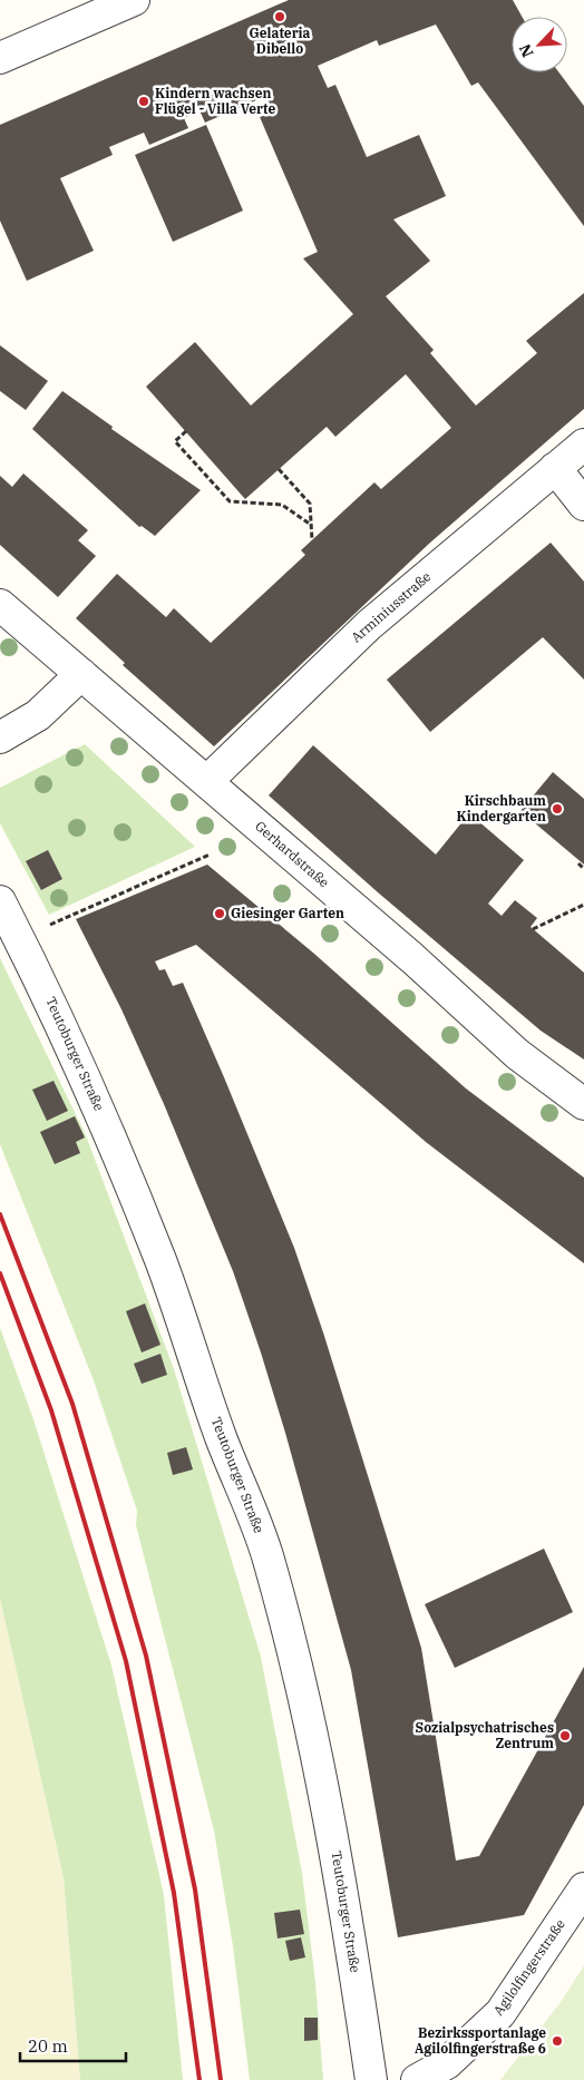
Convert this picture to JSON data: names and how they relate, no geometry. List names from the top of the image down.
{
  "streets": {
    "street": [
      "Arminiusstraße",
      "Gerhardstraße",
      "Teutoburger Straße",
      "Agilolfingerstraße"
    ]
  },
  "crossings": [
    ["Arminiusstraße", "Gerhardstraße"]
  ],
  "places": [
    "Gelateria Dibello",
    "Kindern wachsen Flügel - Villa Verte",
    "Kirschbaum Kindergarten",
    "Giesinger Garten",
    "Sozialpsychatrisches Zentrum",
    "Bezirkssportanlage Agilolfingerstraße 6"
  ],
  "scale_bar": "20 m",
  "north": "bottom left"
}
